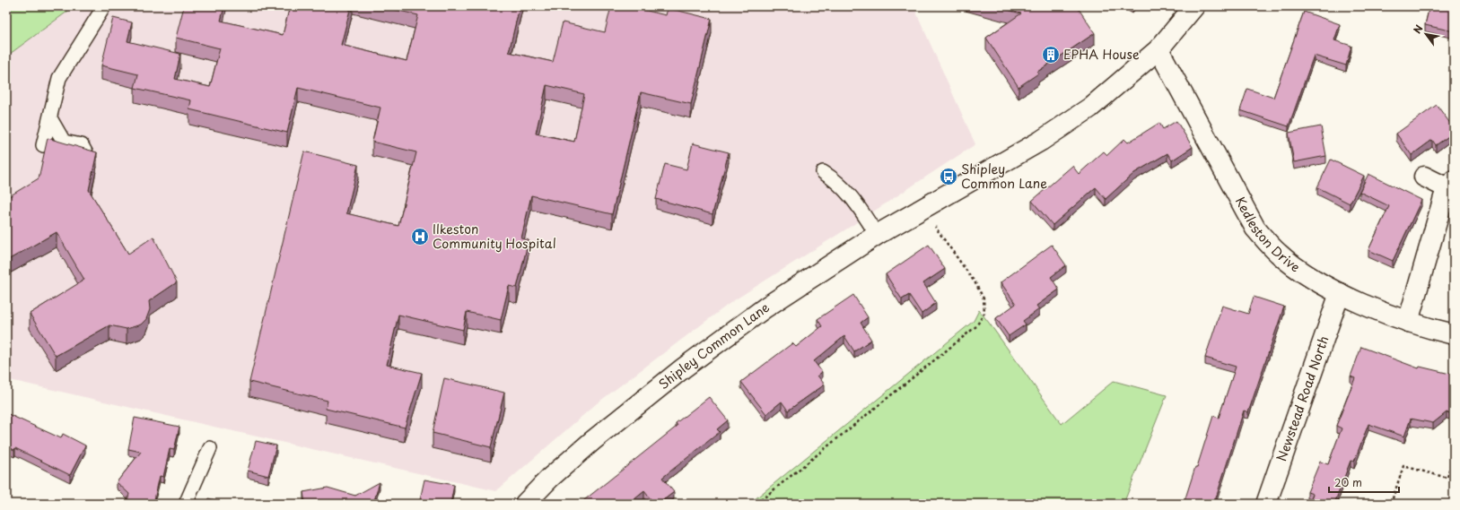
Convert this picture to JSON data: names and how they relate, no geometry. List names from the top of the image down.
{
  "streets": {
    "street": ["Kedleston Drive", "Shipley Common Lane", "Newstead Road North"]
  },
  "crossings": [
    ["Kedleston Drive", "Shipley Common Lane"],
    ["Kedleston Drive", "Newstead Road North"]
  ],
  "places": {
    "building": ["EPHA House"],
    "bus stop": ["Shipley Common Lane"],
    "hospital": ["Ilkeston Community Hospital"]
  },
  "scale_bar": "20 m",
  "north": "top left"
}
